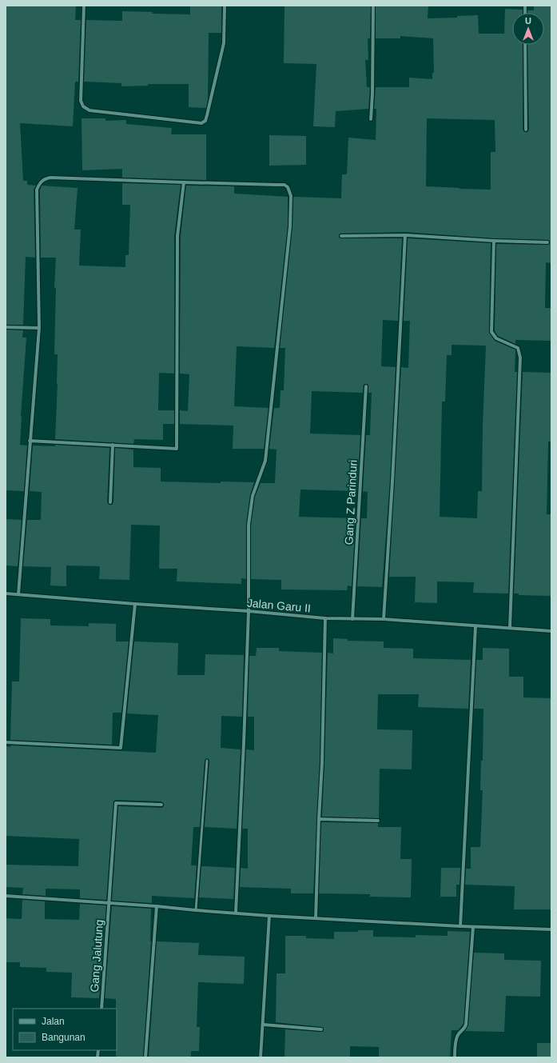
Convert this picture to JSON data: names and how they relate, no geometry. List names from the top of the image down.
{
  "streets": {
    "street": ["Gang Z Parinduri", "Jalan Garu II", "Gang Jalutung"]
  },
  "crossings": [
    ["Gang Z Parinduri", "Jalan Garu II"]
  ],
  "legend": ["Jalan", "Bangunan"],
  "north": "top"
}
